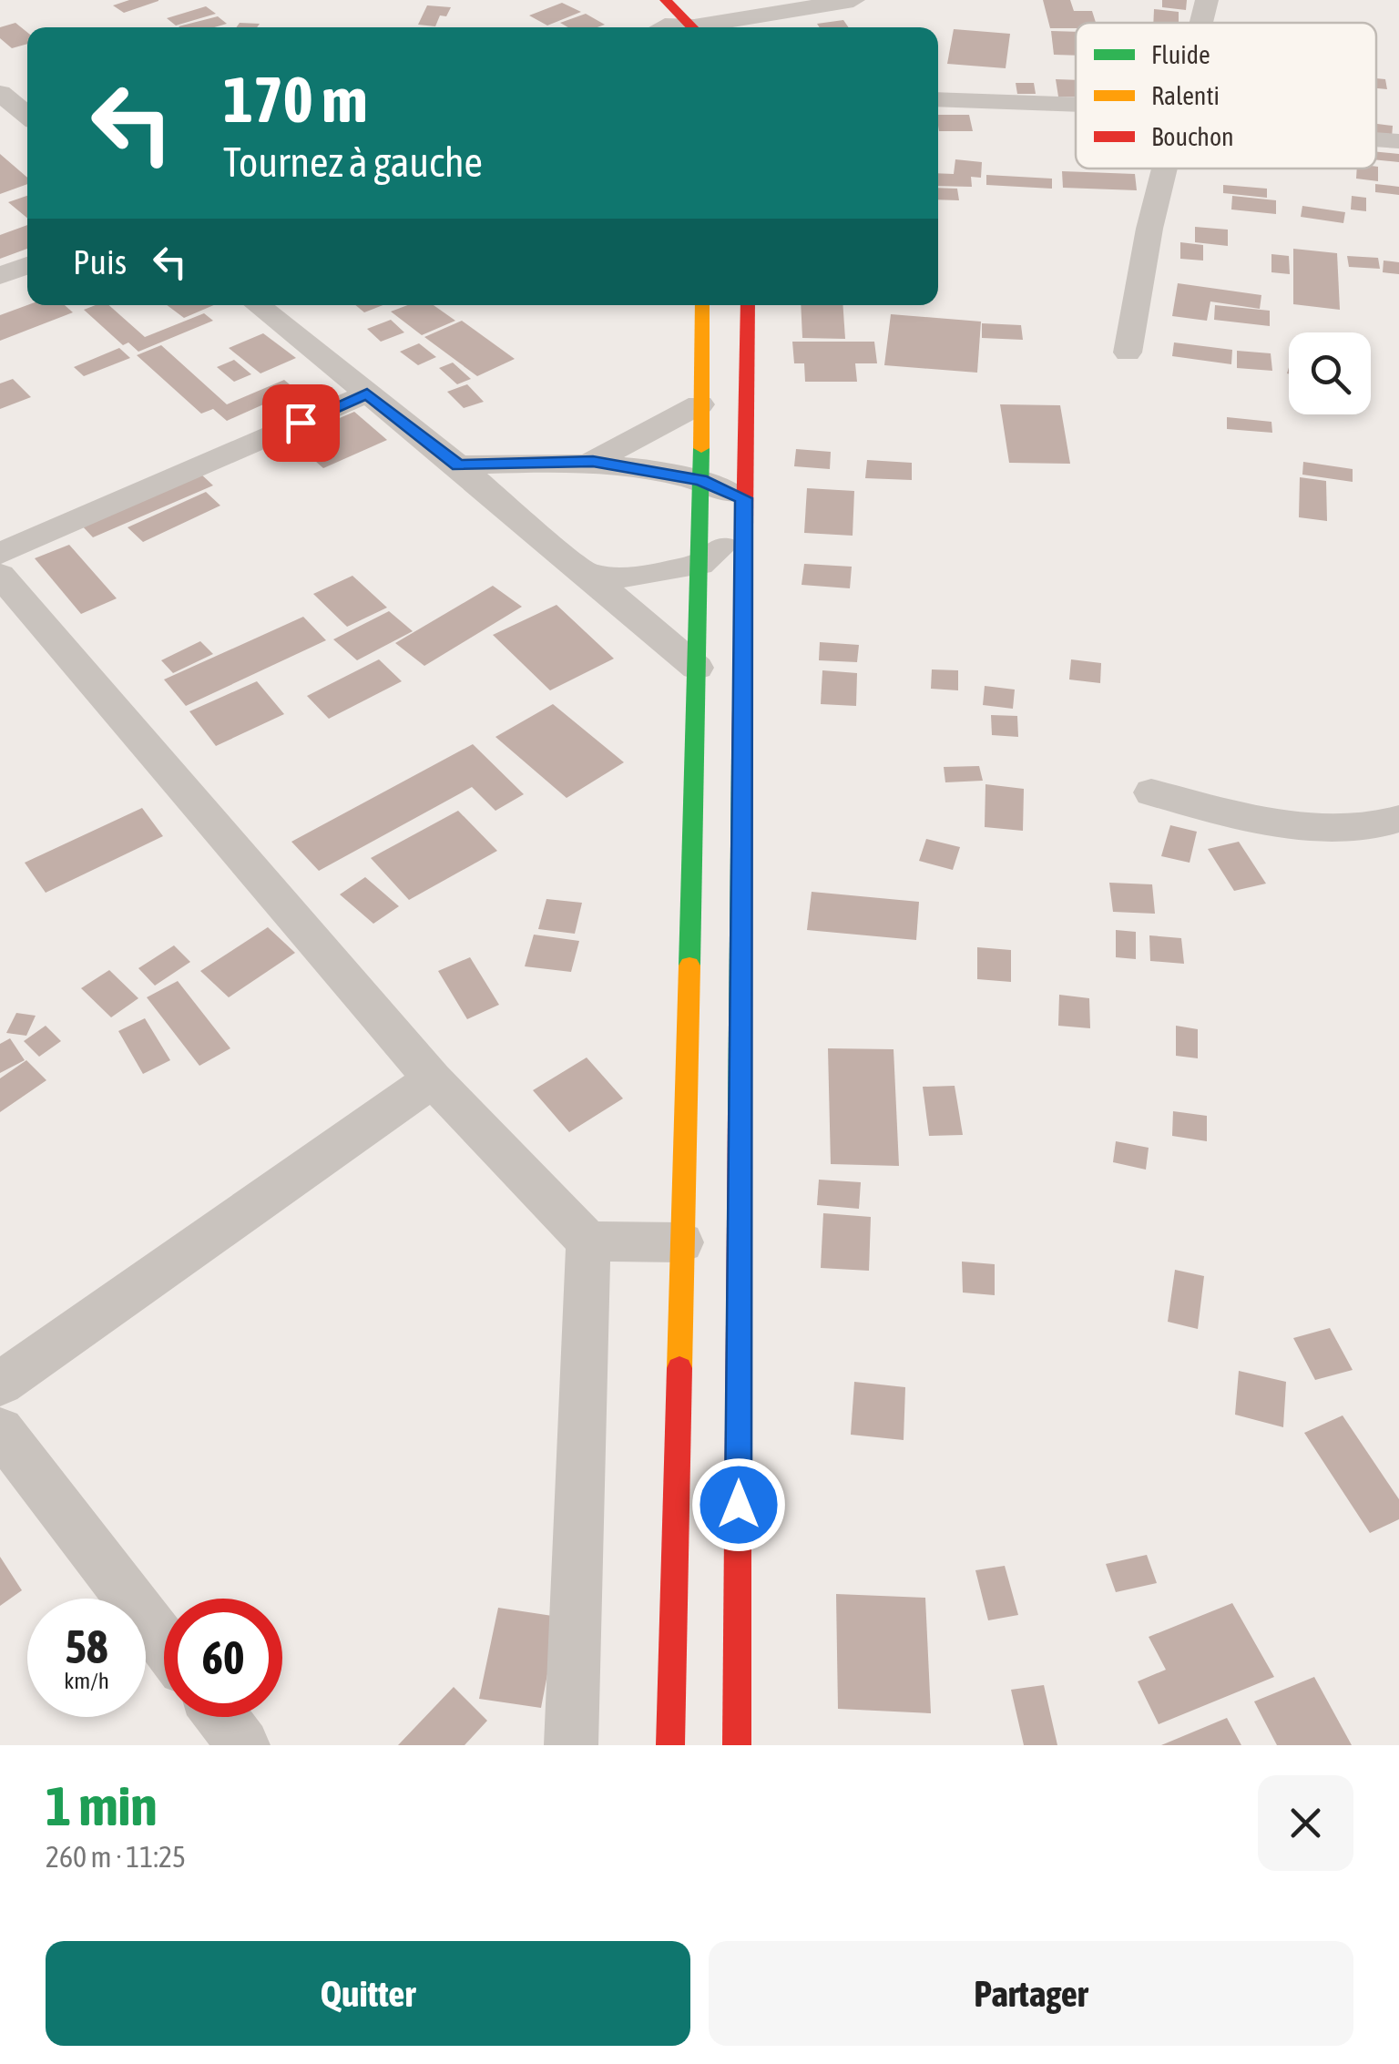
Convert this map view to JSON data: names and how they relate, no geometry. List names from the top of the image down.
{
  "legend": ["Fluide", "Ralenti", "Bouchon"],
  "page": {
    "turn": ["170 m", "Tournez à gauche"],
    "then": "Puis",
    "speed": "58 km/h",
    "limit": "60",
    "heading": ["1 min", "260 m · 11:25"],
    "buttons": ["Quitter", "Partager"]
  }
}
